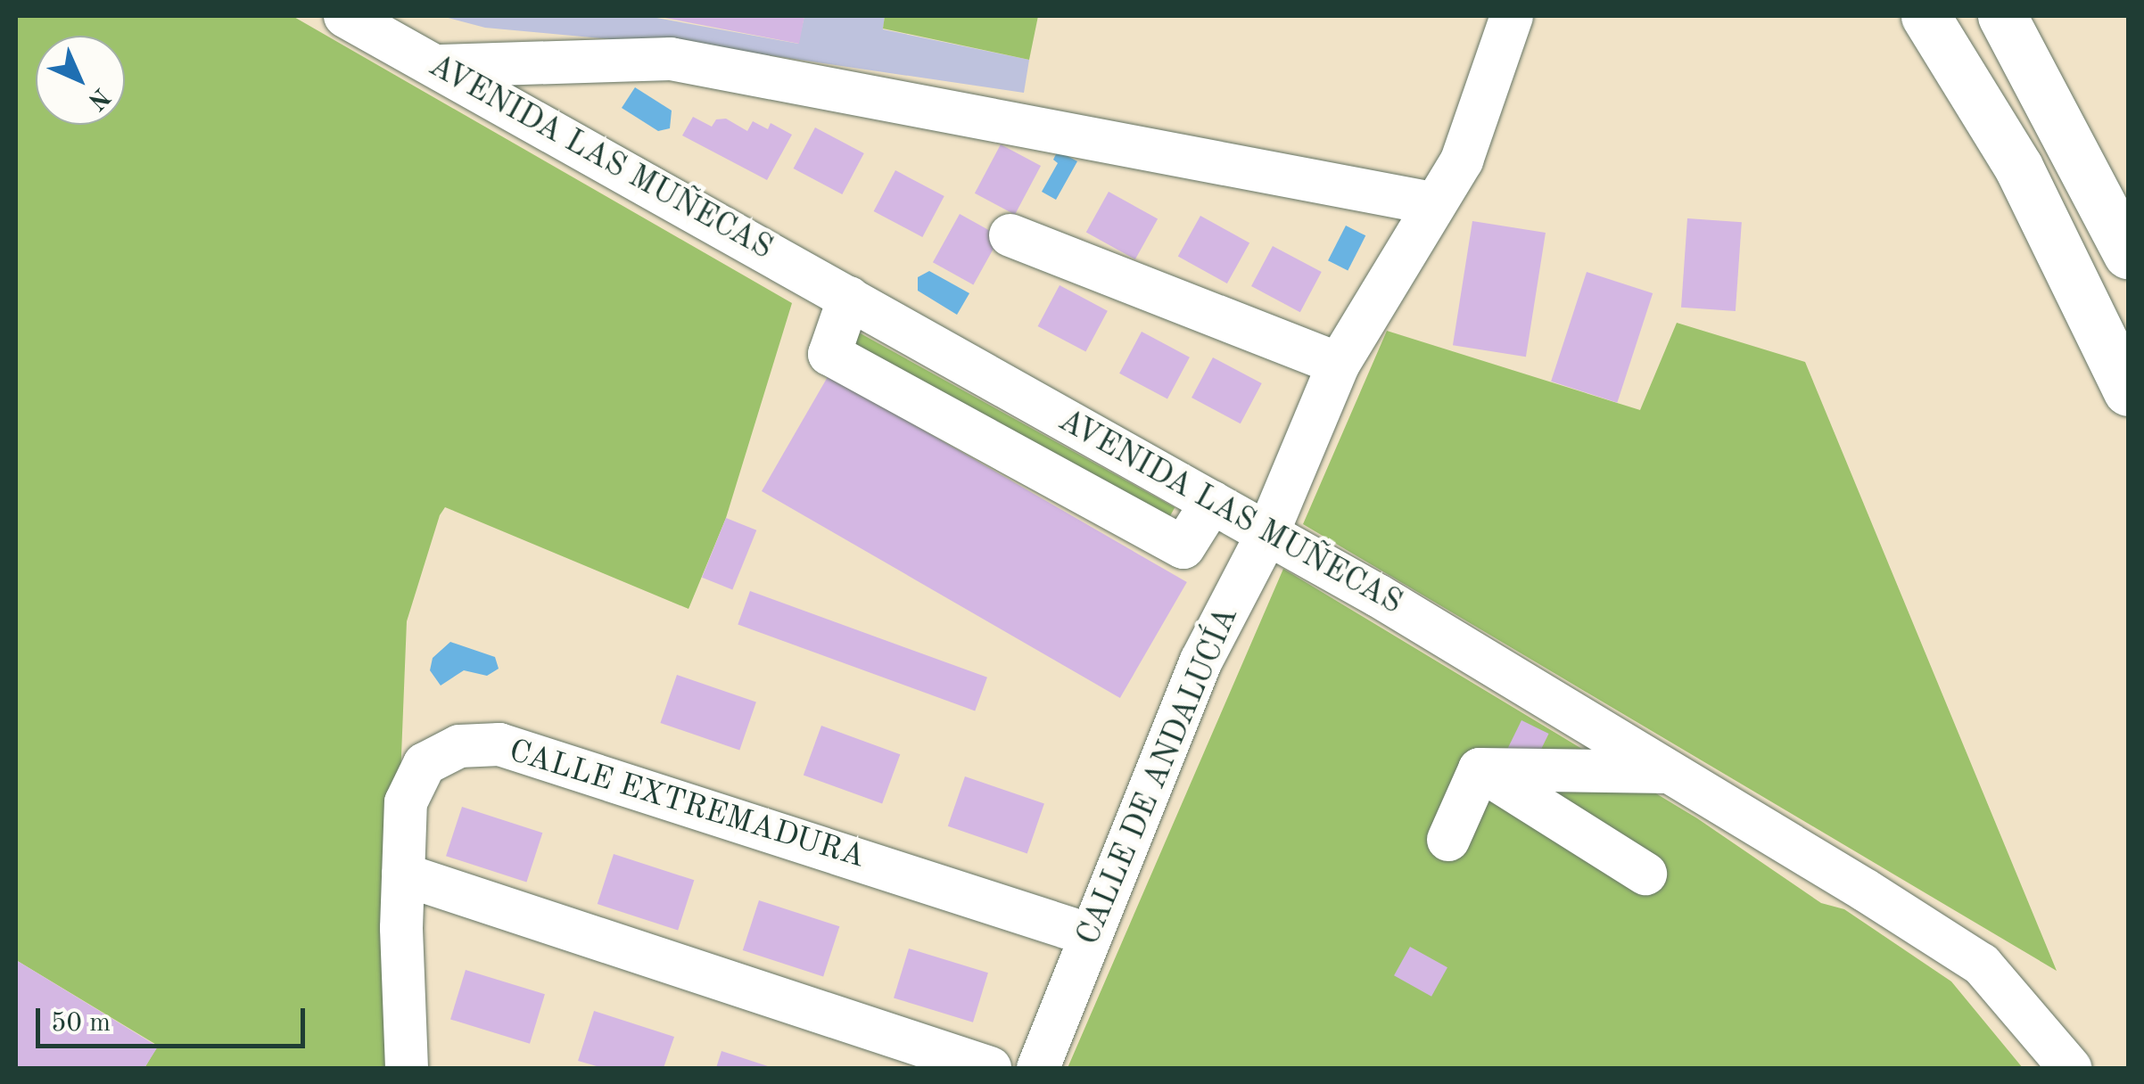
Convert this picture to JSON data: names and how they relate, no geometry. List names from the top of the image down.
{
  "streets": {
    "street": ["AVENIDA LAS MUÑECAS", "CALLE DE ANDALUCÍA", "CALLE EXTREMADURA"]
  },
  "crossings": [
    ["AVENIDA LAS MUÑECAS", "CALLE DE ANDALUCÍA"],
    ["CALLE DE ANDALUCÍA", "CALLE EXTREMADURA"]
  ],
  "scale_bar": "50 m",
  "north": "bottom right"
}
